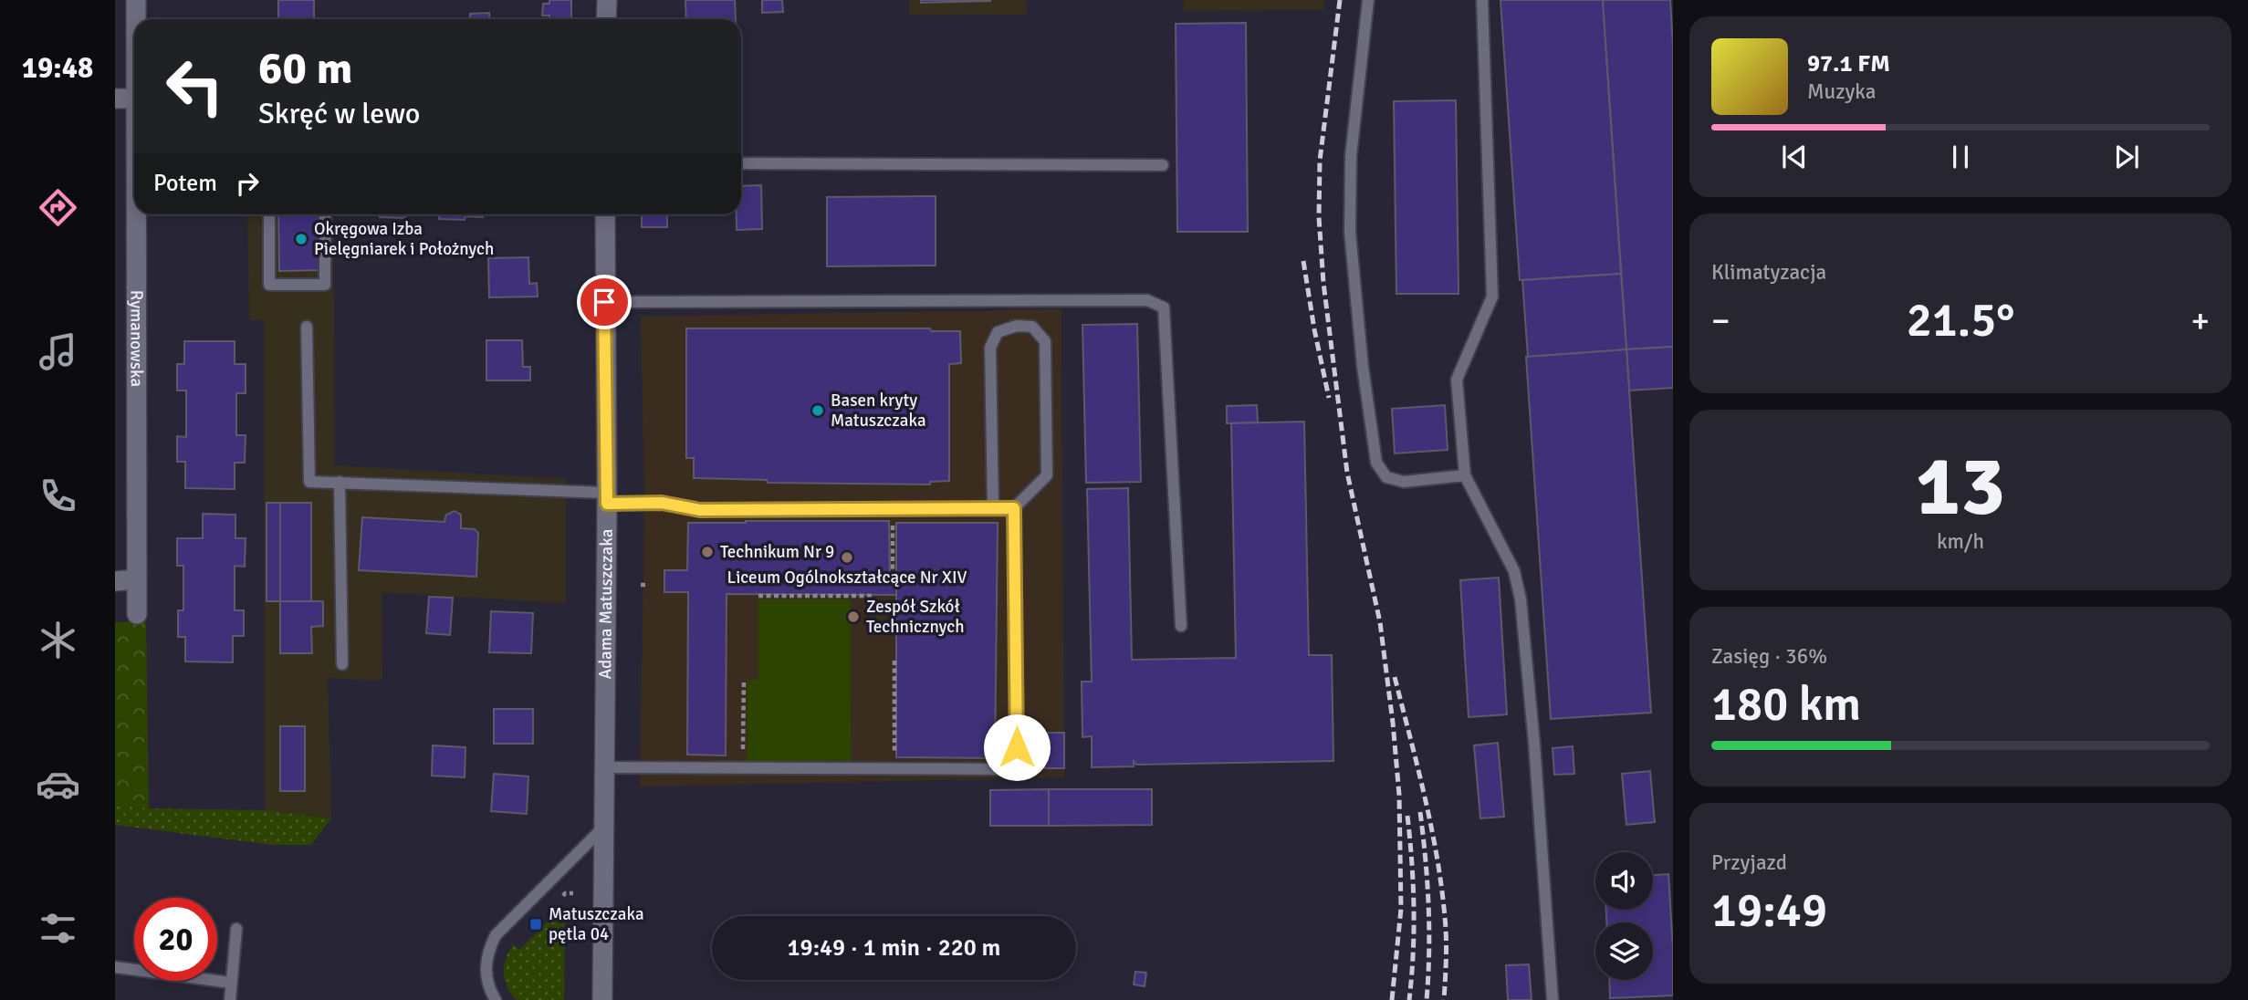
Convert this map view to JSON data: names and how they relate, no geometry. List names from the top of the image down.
{
  "streets": {
    "street": ["Rymanowska", "Adama Matuszczaka"]
  },
  "places": {
    "other": [
      "Okręgowa Izba Pielęgniarek i Położnych",
      "Basen kryty Matuszczaka",
      "Technikum Nr 9",
      "Liceum Ogólnokształcące Nr XIV",
      "Zespół Szkół Technicznych"
    ],
    "transit": ["Matuszczaka pętla 04"]
  },
  "page": {
    "tabs": "19:48",
    "turn": ["60 m", "Skręć w lewo"],
    "song": ["97.1 FM", "Muzyka"],
    "then": "Potem",
    "tile": [
      "Klimatyzacja",
      ["13", "km/h"],
      ["Zasięg · 36%", "180 km"],
      ["Przyjazd", "19:49"]
    ],
    "heat": ["−", "21.5°", "+"],
    "limit": "20",
    "trip": "19:49 · 1 min · 220 m"
  }
}
